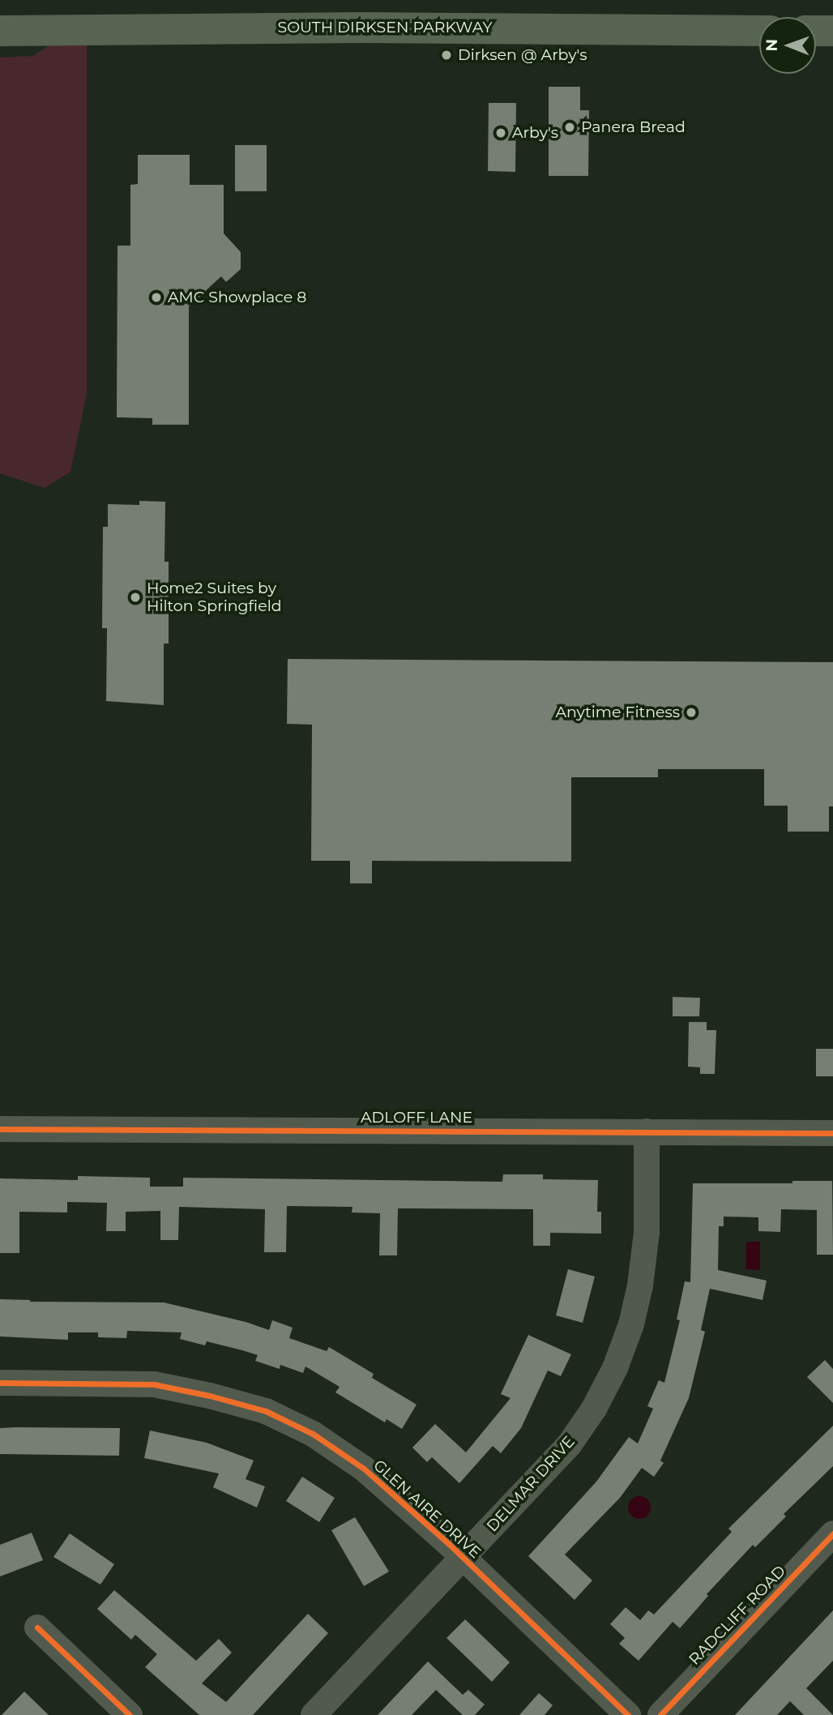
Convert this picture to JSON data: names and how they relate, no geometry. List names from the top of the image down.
{
  "streets": {
    "main road": ["SOUTH DIRKSEN PARKWAY"],
    "street": [
      "ADLOFF LANE",
      "DELMAR DRIVE",
      "GLEN AIRE DRIVE",
      "RADCLIFF ROAD"
    ]
  },
  "crossings": [
    ["ADLOFF LANE", "DELMAR DRIVE"],
    ["DELMAR DRIVE", "GLEN AIRE DRIVE"]
  ],
  "places": [
    "Dirksen @ Arby's",
    "Panera Bread",
    "Arby's",
    "AMC Showplace 8",
    "Home2 Suites by Hilton Springfield",
    "Anytime Fitness"
  ],
  "north": "left"
}
